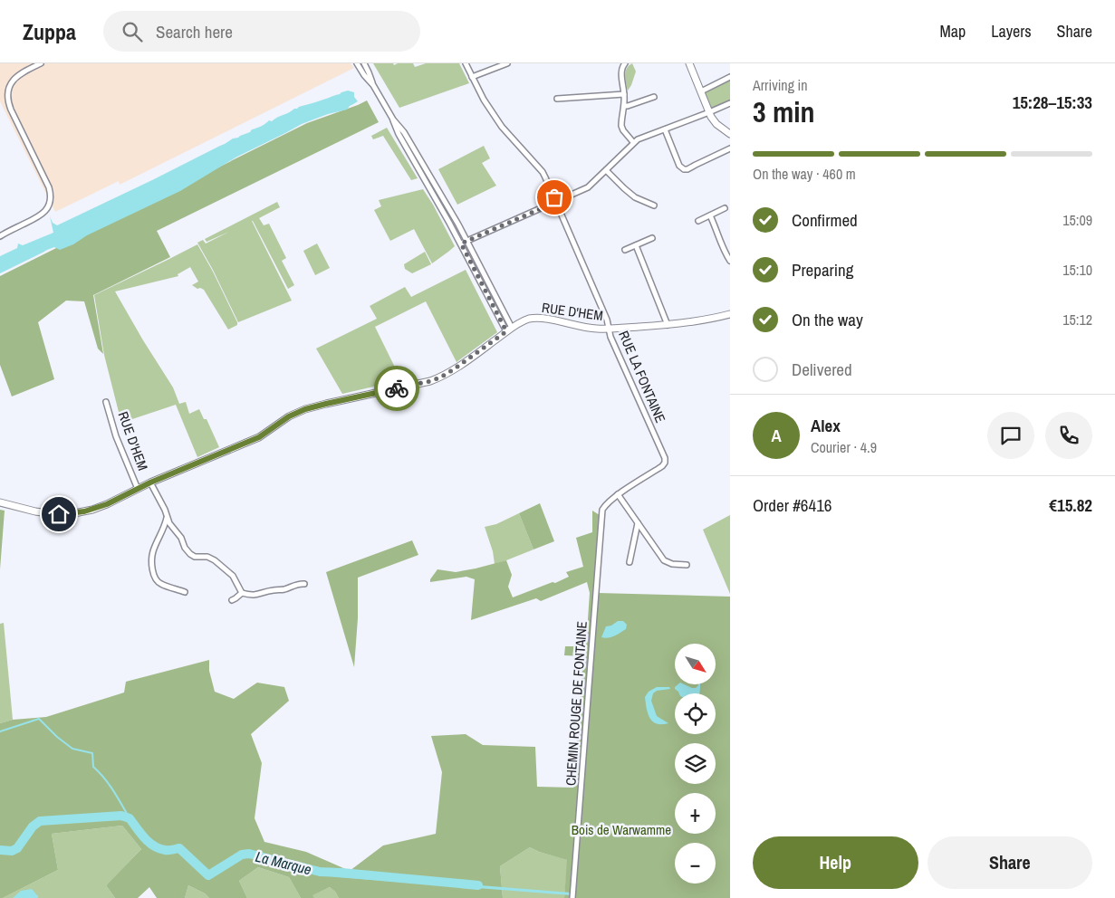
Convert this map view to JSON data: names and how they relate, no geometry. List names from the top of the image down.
{
  "streets": {
    "street": ["RUE D'HEM", "RUE LA FONTAINE", "CHEMIN ROUGE DE FONTAINE"]
  },
  "crossings": [
    ["RUE D'HEM", "RUE LA FONTAINE"],
    ["RUE LA FONTAINE", "CHEMIN ROUGE DE FONTAINE"]
  ],
  "water": ["La Marque"],
  "parks": ["Bois de Warwamme"],
  "north": "bottom right",
  "page": {
    "header": "Zuppa",
    "search": "Search here",
    "nav": ["Map", "Layers", "Share"],
    "heading": ["3 min", "Arriving in", "15:28–15:33"],
    "panel": [
      "Alex",
      "Courier · 4.9",
      "Order #6416",
      "€15.82"
    ],
    "bar": "On the way · 460 m",
    "list": [
      ["Confirmed", "15:09"],
      ["Preparing", "15:10"],
      ["On the way", "15:12"],
      "Delivered"
    ],
    "round": "A",
    "map_buttons": ["+", "−"],
    "buttons": ["Help", "Share"]
  }
}
